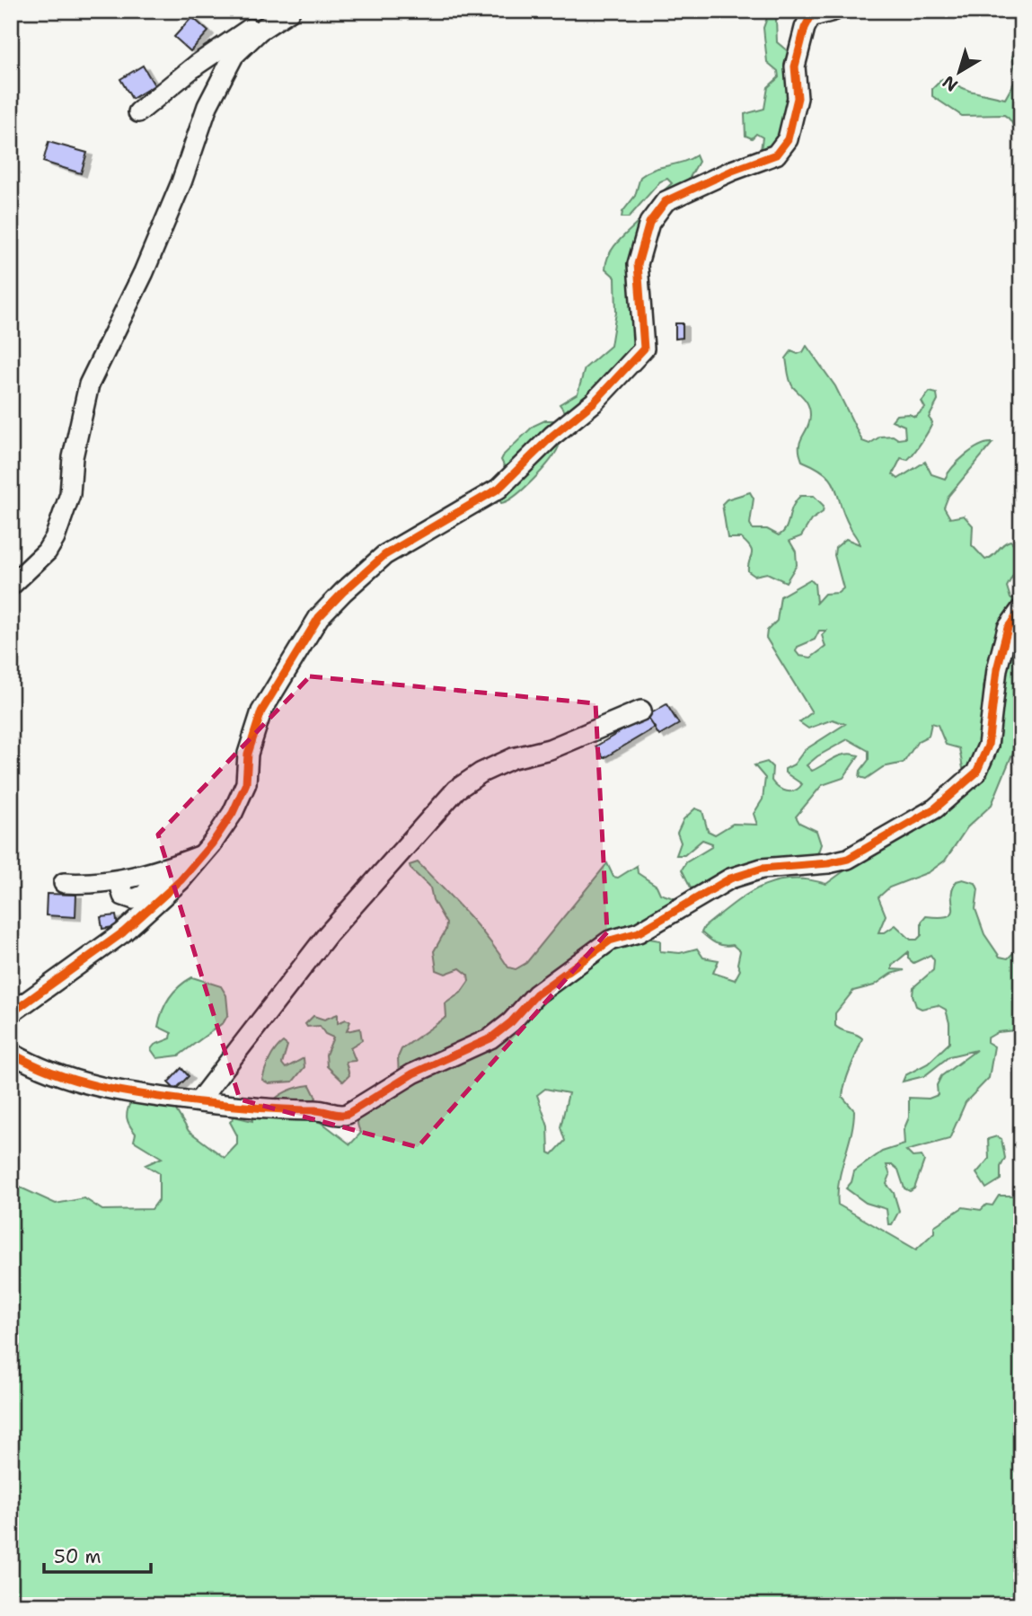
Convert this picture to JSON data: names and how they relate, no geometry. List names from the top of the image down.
{
  "scale_bar": "50 m",
  "north": "bottom left"
}
